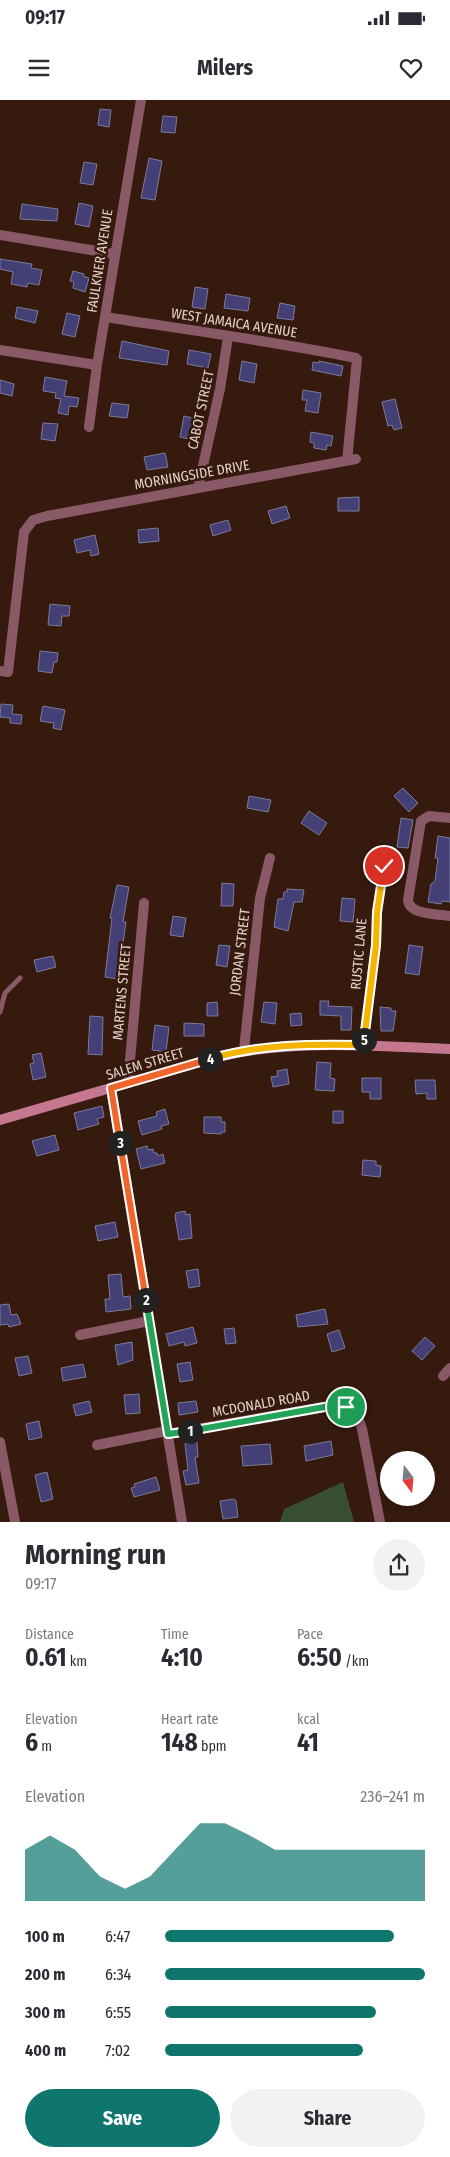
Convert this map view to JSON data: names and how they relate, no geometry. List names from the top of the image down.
{
  "streets": {
    "street": [
      "FAULKNER AVENUE",
      "WEST JAMAICA AVENUE",
      "CABOT STREET",
      "MORNINGSIDE DRIVE",
      "JORDAN STREET",
      "RUSTIC LANE",
      "MARTENS STREET",
      "SALEM STREET",
      "MCDONALD ROAD"
    ]
  },
  "crossings": [
    ["FAULKNER AVENUE", "WEST JAMAICA AVENUE"],
    ["WEST JAMAICA AVENUE", "CABOT STREET"],
    ["WEST JAMAICA AVENUE", "MORNINGSIDE DRIVE"],
    ["CABOT STREET", "MORNINGSIDE DRIVE"],
    ["JORDAN STREET", "SALEM STREET"],
    ["RUSTIC LANE", "SALEM STREET"],
    ["MARTENS STREET", "SALEM STREET"]
  ],
  "north": "bottom",
  "page": {
    "status": "09:17",
    "header": "Milers",
    "pins": [
      "5",
      "4",
      "3",
      "2",
      "1"
    ],
    "heading": ["Morning run", "09:17"],
    "stats": [
      ["Distance", "0.61 km"],
      ["Time", "4:10"],
      ["Pace", "6:50 /km"],
      ["Elevation", "6 m"],
      ["Heart rate", "148 bpm"],
      ["kcal", "41"]
    ],
    "chart": ["Elevation", "236–241 m"],
    "list": [
      {
        "name": "100 m",
        "note": "6:47"
      },
      {
        "name": "200 m",
        "note": "6:34"
      },
      {
        "name": "300 m",
        "note": "6:55"
      },
      {
        "name": "400 m",
        "note": "7:02"
      }
    ],
    "buttons": ["Save", "Share"]
  }
}
